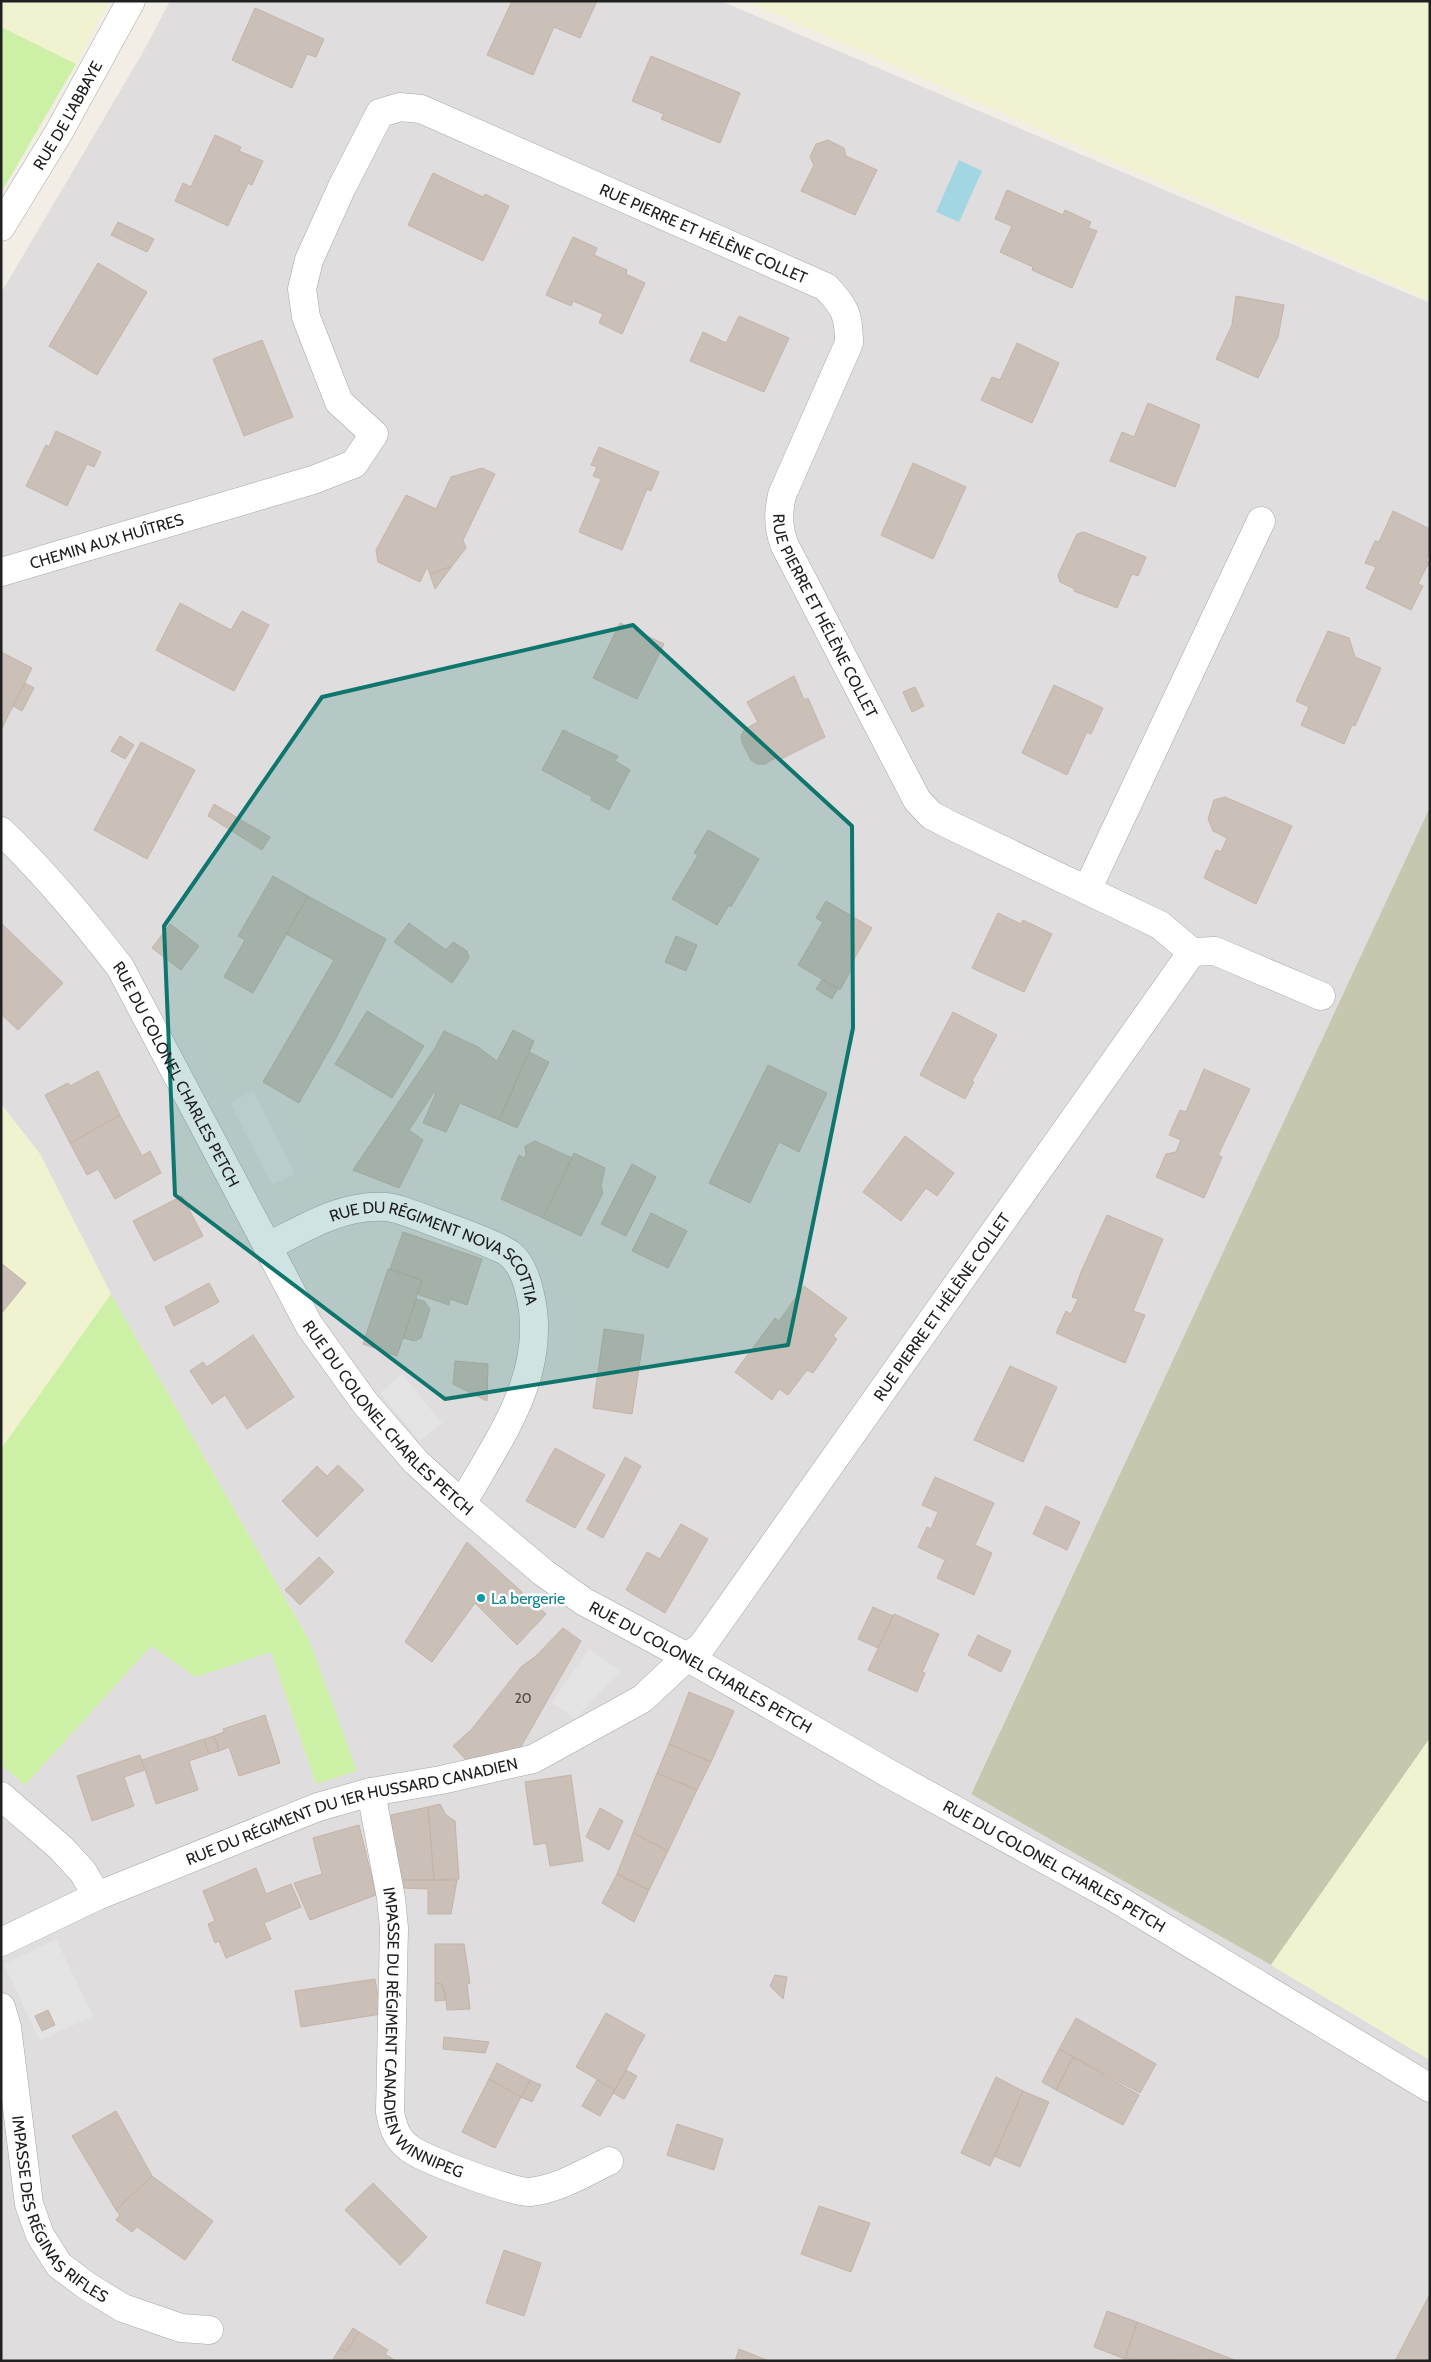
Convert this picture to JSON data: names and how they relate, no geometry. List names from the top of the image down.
{
  "streets": {
    "street": [
      "RUE DE L'ABBAYE",
      "RUE PIERRE ET HÉLÈNE COLLET",
      "CHEMIN AUX HUÎTRES",
      "RUE DU COLONEL CHARLES PETCH",
      "RUE DU RÉGIMENT NOVA SCOTTIA",
      "RUE DU RÉGIMENT DU 1ER HUSSARD CANADIEN",
      "IMPASSE DU RÉGIMENT CANADIEN WINNIPEG",
      "IMPASSE DES RÉGINAS RIFLES"
    ]
  },
  "crossings": [
    ["RUE PIERRE ET HÉLÈNE COLLET", "CHEMIN AUX HUÎTRES"],
    ["RUE PIERRE ET HÉLÈNE COLLET", "RUE DU COLONEL CHARLES PETCH"],
    ["RUE PIERRE ET HÉLÈNE COLLET", "RUE DU RÉGIMENT DU 1ER HUSSARD CANADIEN"],
    ["RUE DU COLONEL CHARLES PETCH", "RUE DU RÉGIMENT NOVA SCOTTIA"],
    ["RUE DU COLONEL CHARLES PETCH", "RUE DU RÉGIMENT DU 1ER HUSSARD CANADIEN"],
    ["RUE DU RÉGIMENT DU 1ER HUSSARD CANADIEN", "IMPASSE DU RÉGIMENT CANADIEN WINNIPEG"]
  ],
  "places": ["La bergerie"],
  "house_numbers": ["20"]
}
